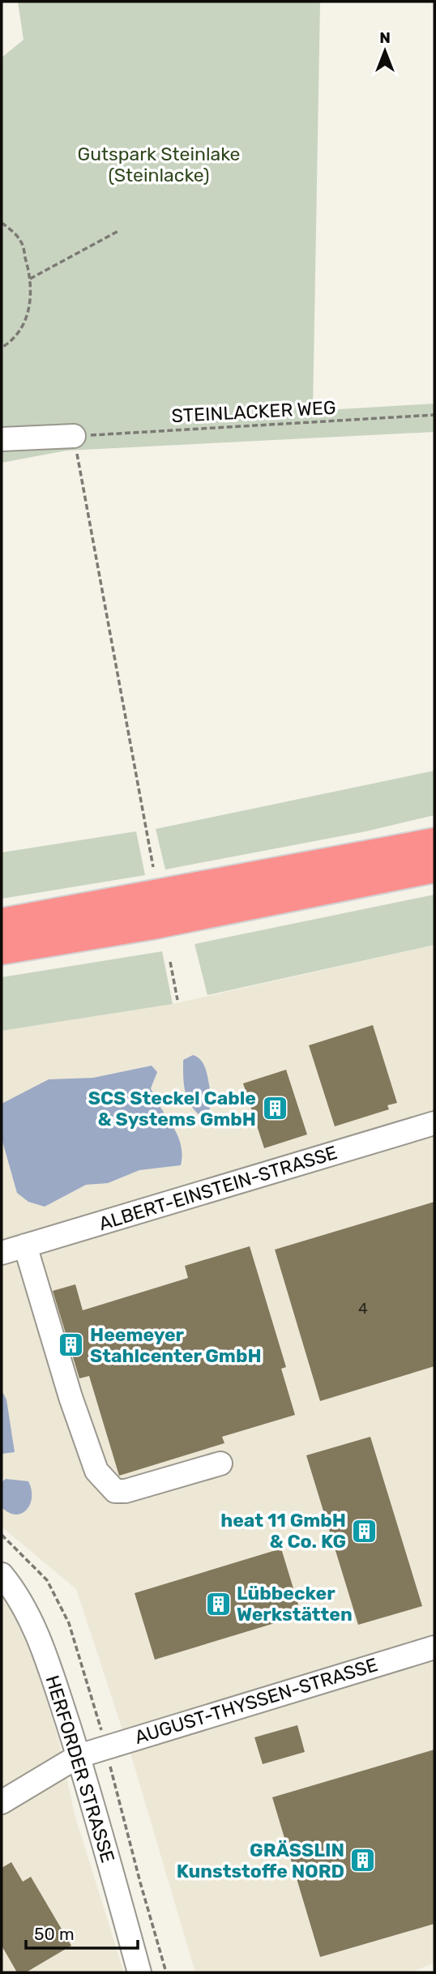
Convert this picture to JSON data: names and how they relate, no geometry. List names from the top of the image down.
{
  "streets": {
    "street": ["ALBERT-EINSTEIN-STRASSE", "AUGUST-THYSSEN-STRASSE", "HERFORDER STRASSE"],
    "path": ["STEINLACKER WEG"]
  },
  "crossings": [
    ["AUGUST-THYSSEN-STRASSE", "HERFORDER STRASSE"]
  ],
  "parks": ["Gutspark Steinlake (Steinlacke)"],
  "places": {
    "building": [
      "SCS Steckel Cable & Systems GmbH",
      "Heemeyer Stahlcenter GmbH",
      "heat 11 GmbH & Co. KG",
      "Lübbecker Werkstätten",
      "GRÄSSLIN Kunststoffe NORD"
    ]
  },
  "house_numbers": ["4"],
  "scale_bar": "50 m",
  "north": "top"
}
